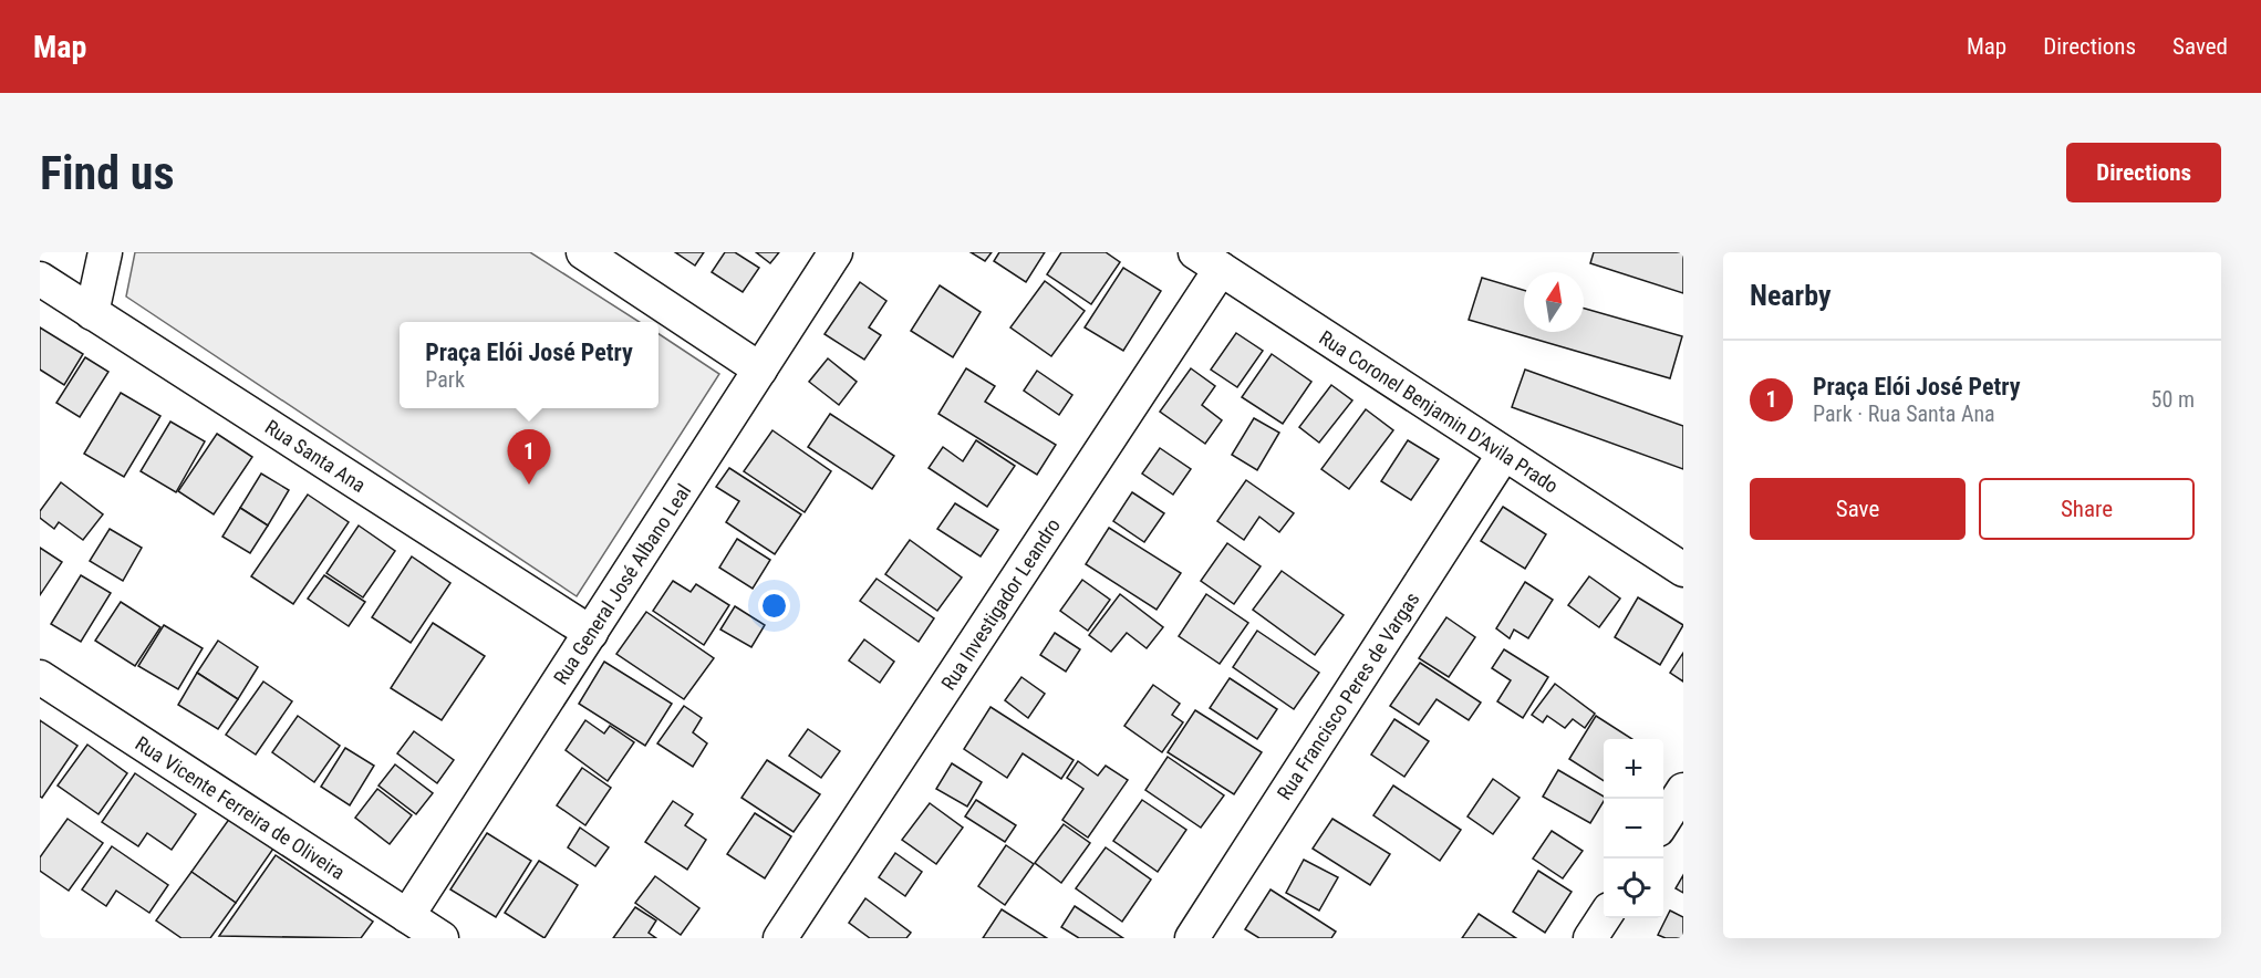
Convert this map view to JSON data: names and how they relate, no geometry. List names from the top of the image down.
{
  "streets": {
    "street": [
      "Rua Coronel Benjamin D'Avila Prado",
      "Rua Santa Ana",
      "Rua General José Albano Leal",
      "Rua Investigador Leandro",
      "Rua Francisco Peres de Vargas",
      "Rua Vicente Ferreira de Oliveira"
    ]
  },
  "crossings": [
    ["Rua Coronel Benjamin D'Avila Prado", "Rua Investigador Leandro"],
    ["Rua Coronel Benjamin D'Avila Prado", "Rua Francisco Peres de Vargas"],
    ["Rua Santa Ana", "Rua General José Albano Leal"],
    ["Rua General José Albano Leal", "Rua Vicente Ferreira de Oliveira"]
  ],
  "north": "top",
  "page": {
    "header": "Map",
    "nav": ["Map", "Directions", "Saved"],
    "buttons": [
      "Directions",
      ["Save", "Share"]
    ],
    "title": "Find us",
    "heading": "Nearby",
    "popup": ["Praça Elói José Petry", "Park"],
    "list": [
      {
        "mark": "1",
        "name": "Praça Elói José Petry",
        "note": "Park · Rua Santa Ana",
        "value": "50 m"
      }
    ],
    "pins": "1",
    "map_buttons": ["+", "−"]
  }
}
